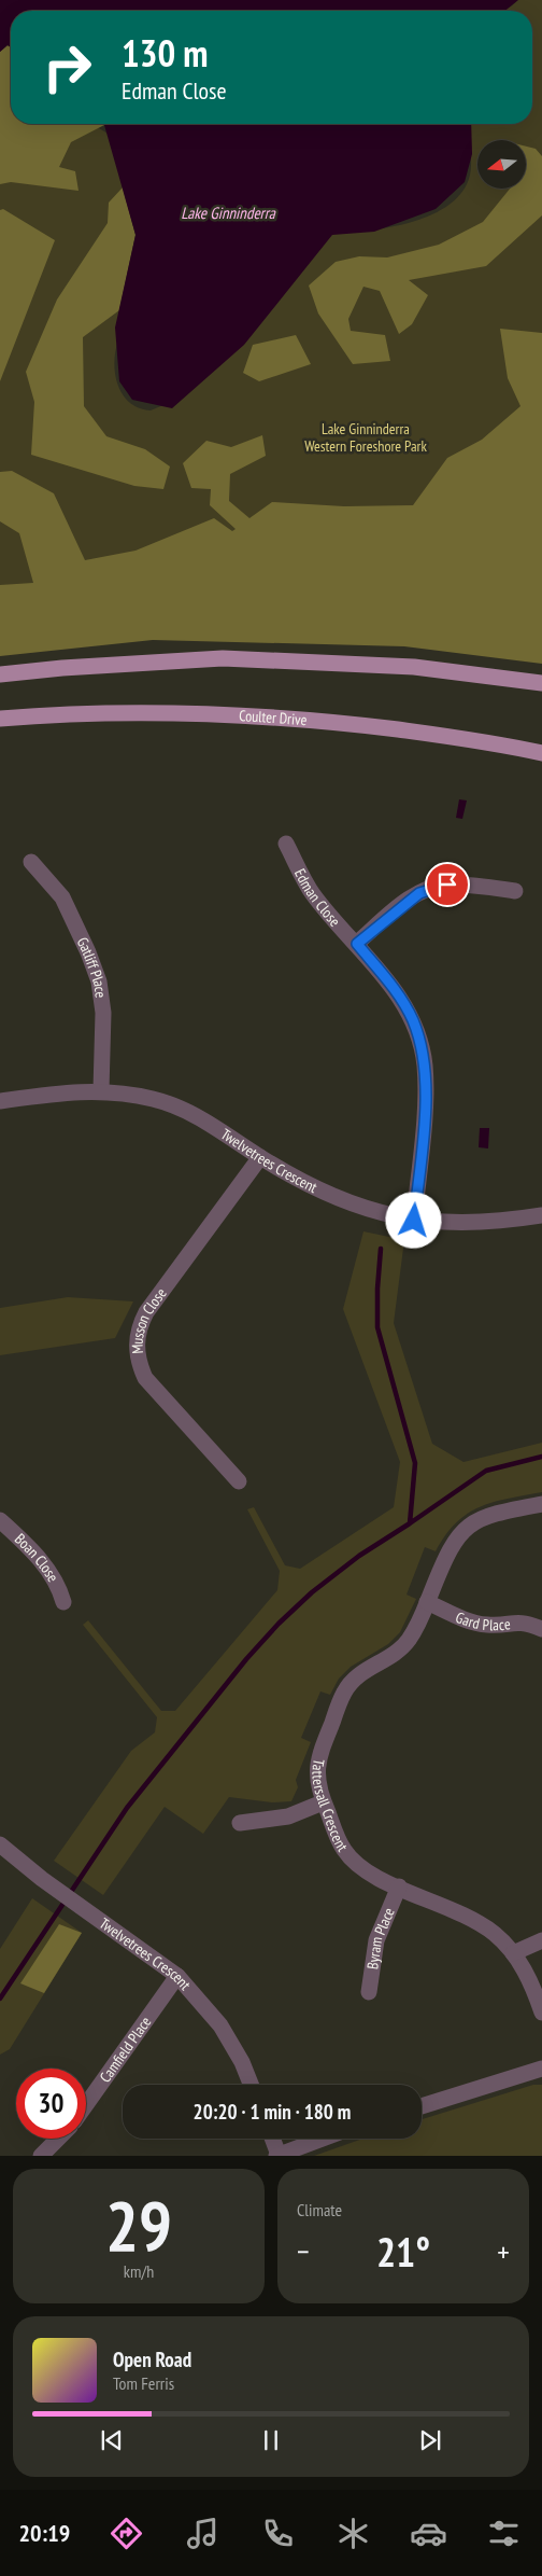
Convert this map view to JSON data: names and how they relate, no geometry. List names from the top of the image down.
{
  "streets": {
    "main road": ["Coulter Drive"],
    "street": [
      "Edman Close",
      "Gatliff Place",
      "Twelvetrees Crescent",
      "Musson Close",
      "Boan Close",
      "Gard Place",
      "Tattersall Crescent",
      "Byram Place",
      "Camfield Place"
    ]
  },
  "crossings": [
    ["Edman Close", "Twelvetrees Crescent"],
    ["Gatliff Place", "Twelvetrees Crescent"],
    ["Twelvetrees Crescent", "Musson Close"],
    ["Twelvetrees Crescent", "Camfield Place"],
    ["Gard Place", "Tattersall Crescent"],
    ["Tattersall Crescent", "Byram Place"]
  ],
  "water": ["Lake Ginninderra"],
  "parks": ["Lake Ginninderra Western Foreshore Park"],
  "north": "left",
  "page": {
    "turn": ["130 m", "Edman Close"],
    "limit": "30",
    "trip": "20:20 · 1 min · 180 m",
    "tile": [
      ["29", "km/h"],
      "Climate"
    ],
    "heat": ["−", "21°", "+"],
    "song": ["Open Road", "Tom Ferris"],
    "tabs": "20:19"
  }
}
